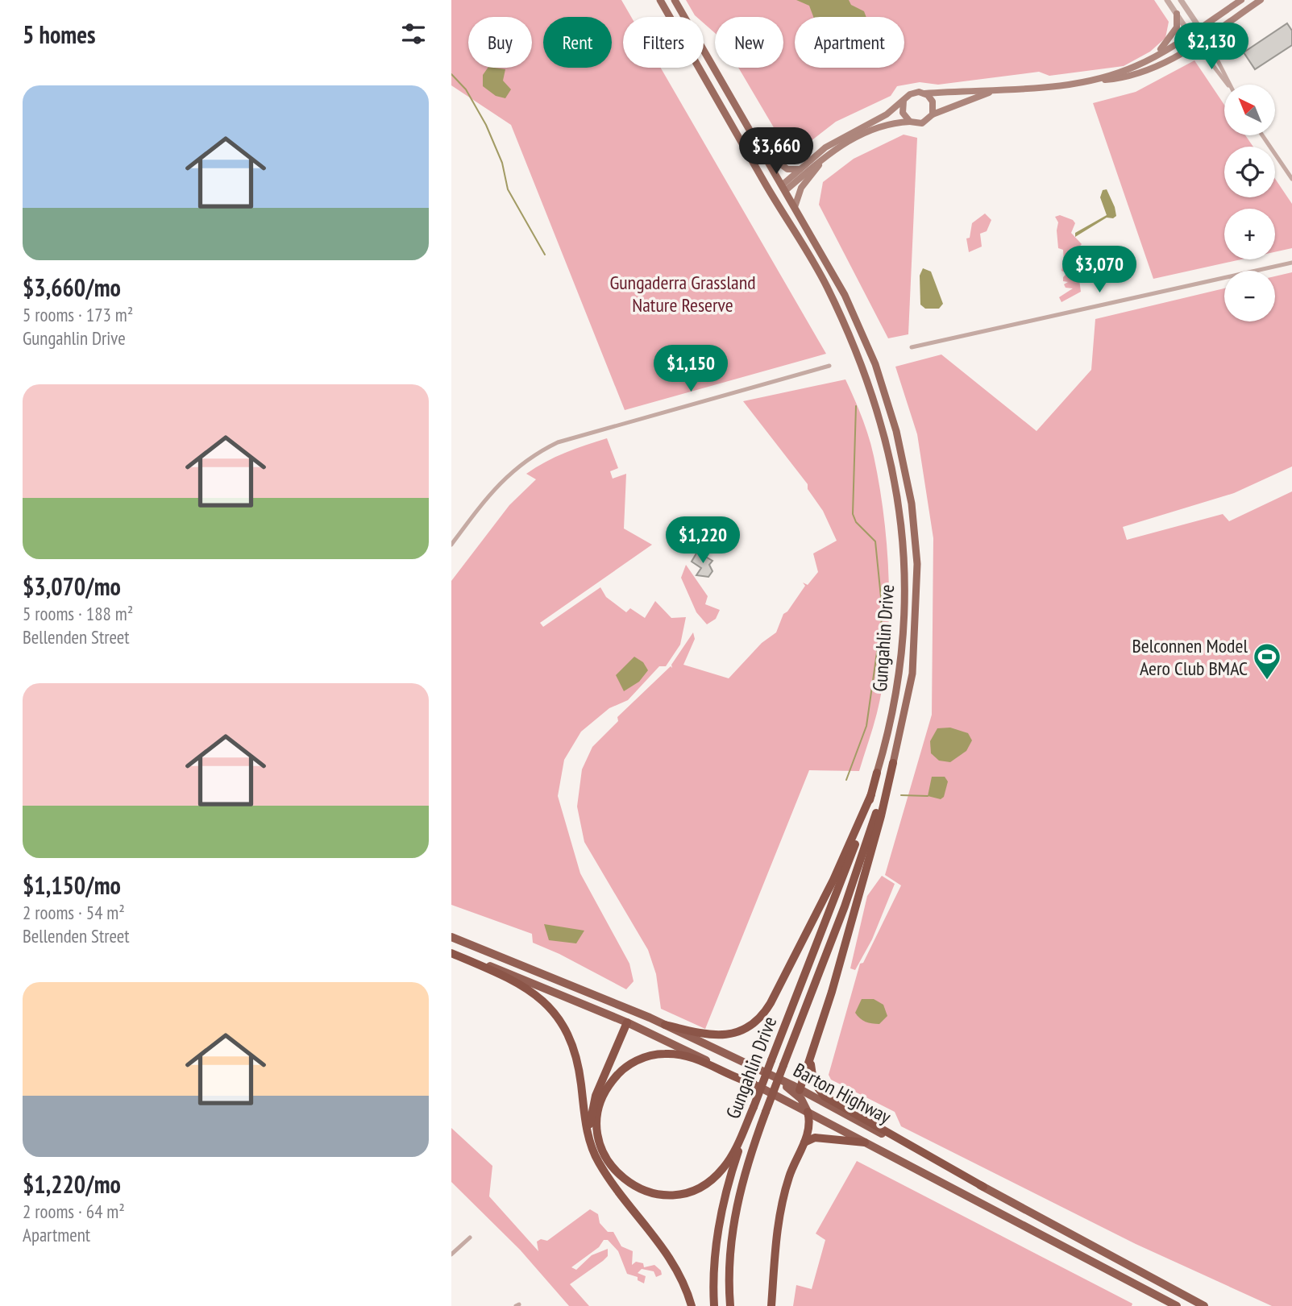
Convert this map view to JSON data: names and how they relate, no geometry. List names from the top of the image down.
{
  "streets": {
    "highway": ["Gungahlin Drive", "Barton Highway"]
  },
  "parks": ["Gungaderra Grassland Nature Reserve"],
  "places": {
    "sports": ["Belconnen Model Aero Club BMAC"]
  },
  "north": "top left",
  "page": {
    "heading": "5 homes",
    "chip": [
      "Buy",
      "Rent",
      "Filters",
      "New",
      "Apartment"
    ],
    "price": [
      "$2,130",
      "$3,660",
      "$3,070",
      "$1,150",
      "$1,220"
    ],
    "list": [
      {
        "name": "$3,660/mo",
        "note": "5 rooms · 173 m² · Gungahlin Drive"
      },
      {
        "name": "$3,070/mo",
        "note": "5 rooms · 188 m² · Bellenden Street"
      },
      {
        "name": "$1,150/mo",
        "note": "2 rooms · 54 m² · Bellenden Street"
      },
      {
        "name": "$1,220/mo",
        "note": "2 rooms · 64 m² · Apartment"
      }
    ],
    "map_buttons": ["+", "−"]
  }
}
